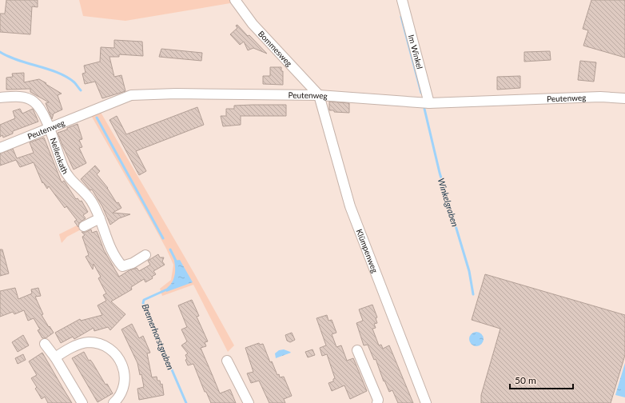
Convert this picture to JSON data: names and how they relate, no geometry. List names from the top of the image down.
{
  "streets": {
    "street": [
      "Bommesweg",
      "Im Winkel",
      "Peutenweg",
      "Nellenkath",
      "Klümpenweg"
    ]
  },
  "crossings": [
    ["Bommesweg", "Peutenweg"],
    ["Bommesweg", "Klümpenweg"],
    ["Im Winkel", "Peutenweg"],
    ["Peutenweg", "Nellenkath"],
    ["Peutenweg", "Klümpenweg"]
  ],
  "water": ["Winkelgraben", "Bremerhorstgraben"],
  "scale_bar": "50 m"
}
